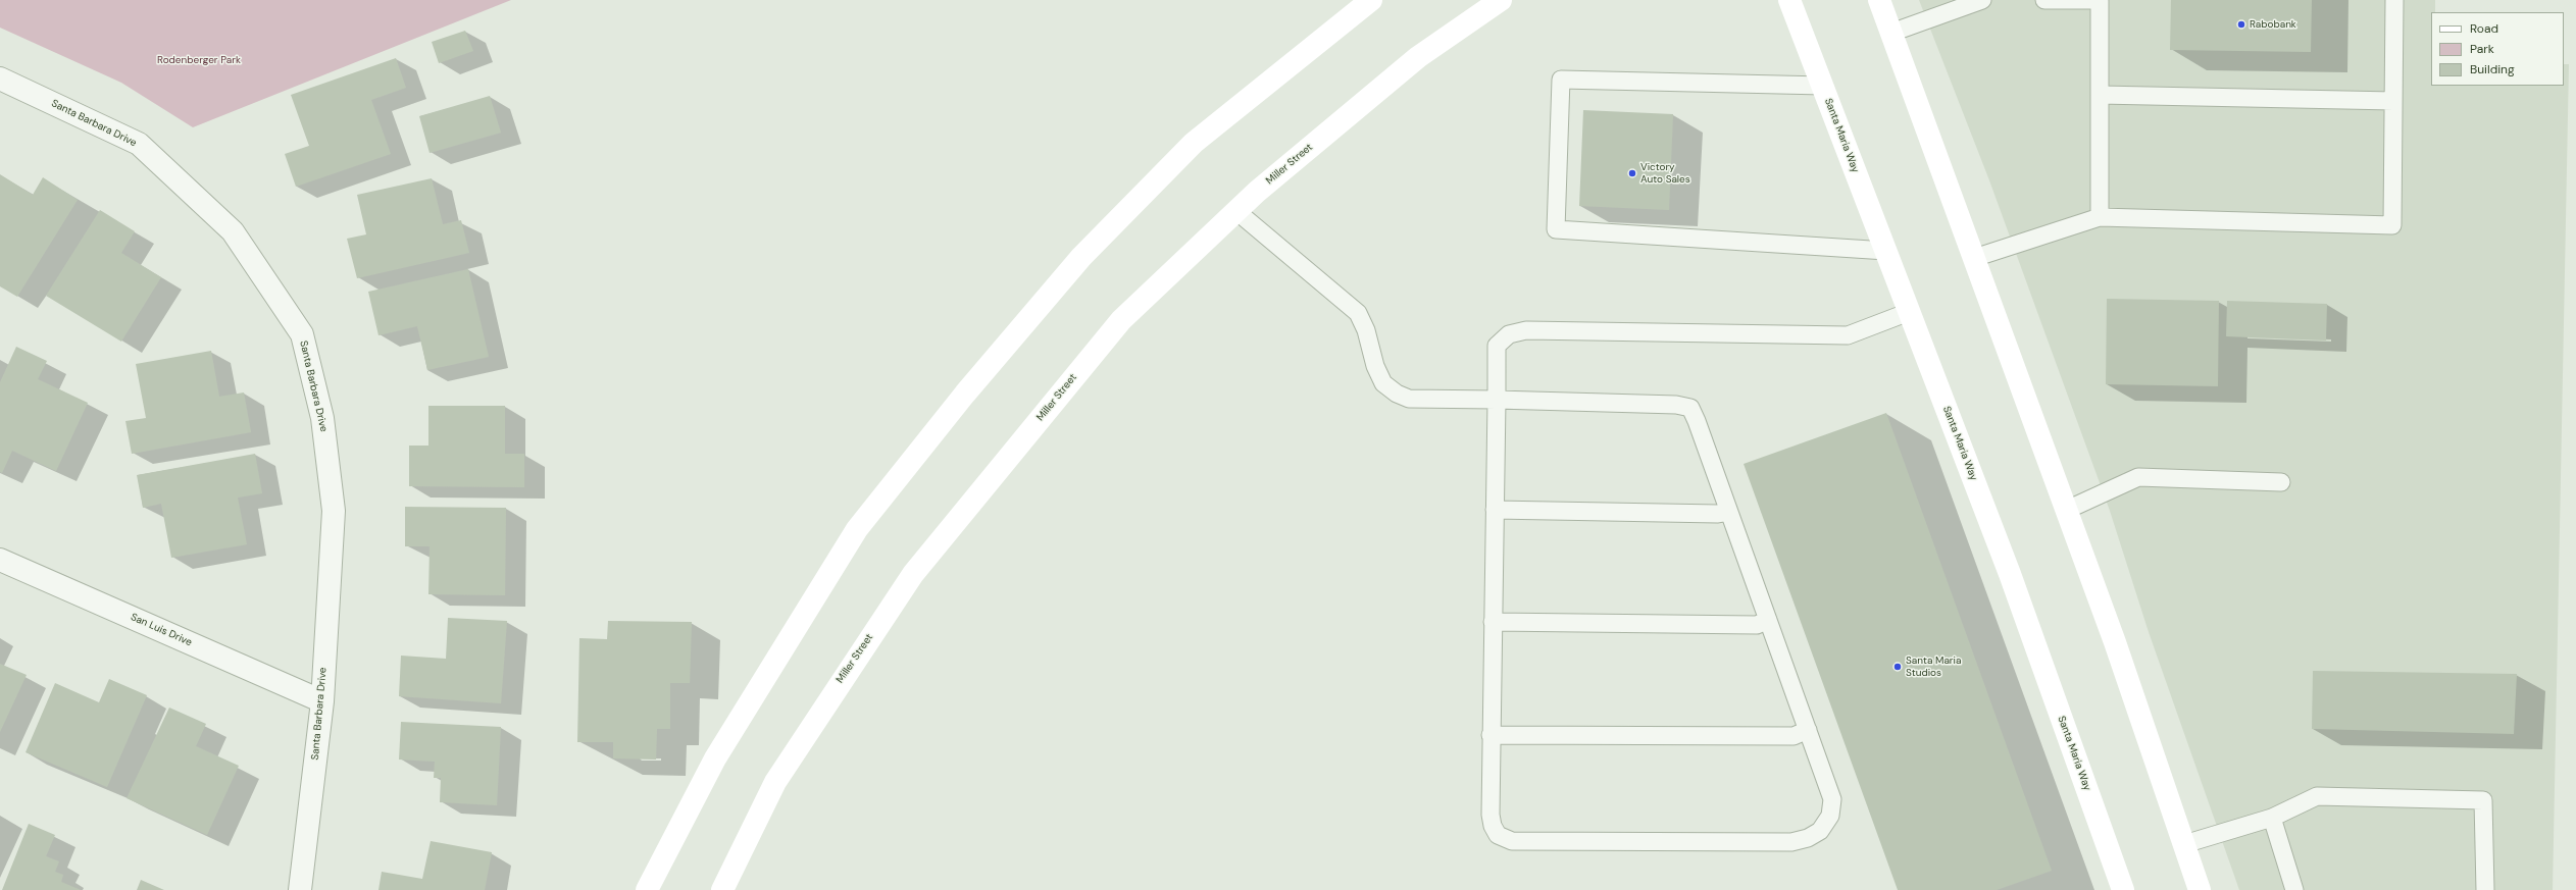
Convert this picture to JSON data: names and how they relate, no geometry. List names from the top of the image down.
{
  "streets": {
    "street": [
      "Santa Barbara Drive",
      "Santa Maria Way",
      "Miller Street",
      "San Luis Drive"
    ]
  },
  "crossings": [
    ["Santa Barbara Drive", "San Luis Drive"]
  ],
  "parks": ["Rodenberger Park"],
  "places": ["Rabobank", "Victory Auto Sales", "Santa Maria Studios"],
  "legend": ["Road", "Park", "Building"]
}
